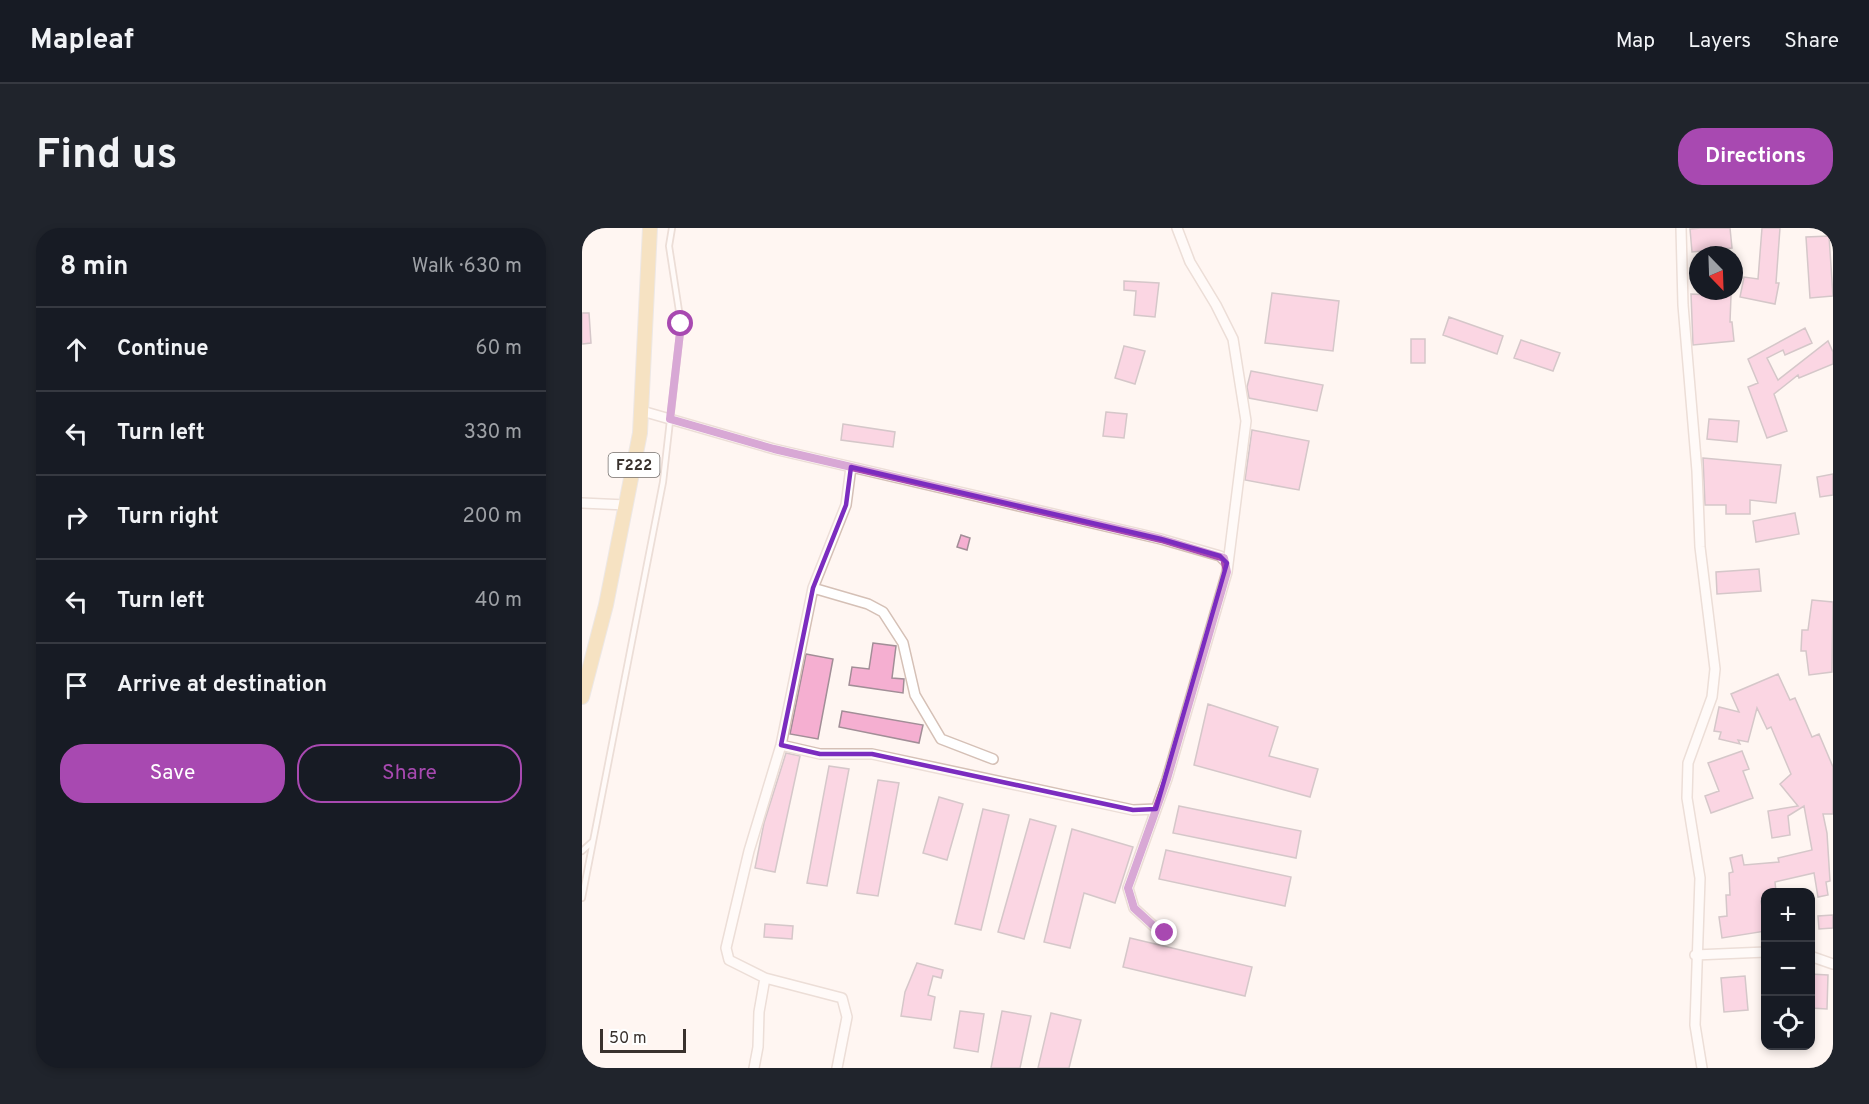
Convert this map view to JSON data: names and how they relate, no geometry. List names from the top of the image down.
{
  "streets": {
    "main road": ["F222"]
  },
  "scale_bar": "50 m",
  "north": "bottom right",
  "page": {
    "header": "Mapleaf",
    "nav": ["Map", "Layers", "Share"],
    "buttons": [
      "Directions",
      ["Save", "Share"]
    ],
    "title": "Find us",
    "heading": ["8 min", "Walk · 630 m"],
    "list": [
      ["Continue", "60 m"],
      ["Turn left", "330 m"],
      ["Turn right", "200 m"],
      ["Turn left", "40 m"],
      "Arrive at destination"
    ],
    "map_buttons": ["+", "−"],
    "scale": "50 m"
  }
}
